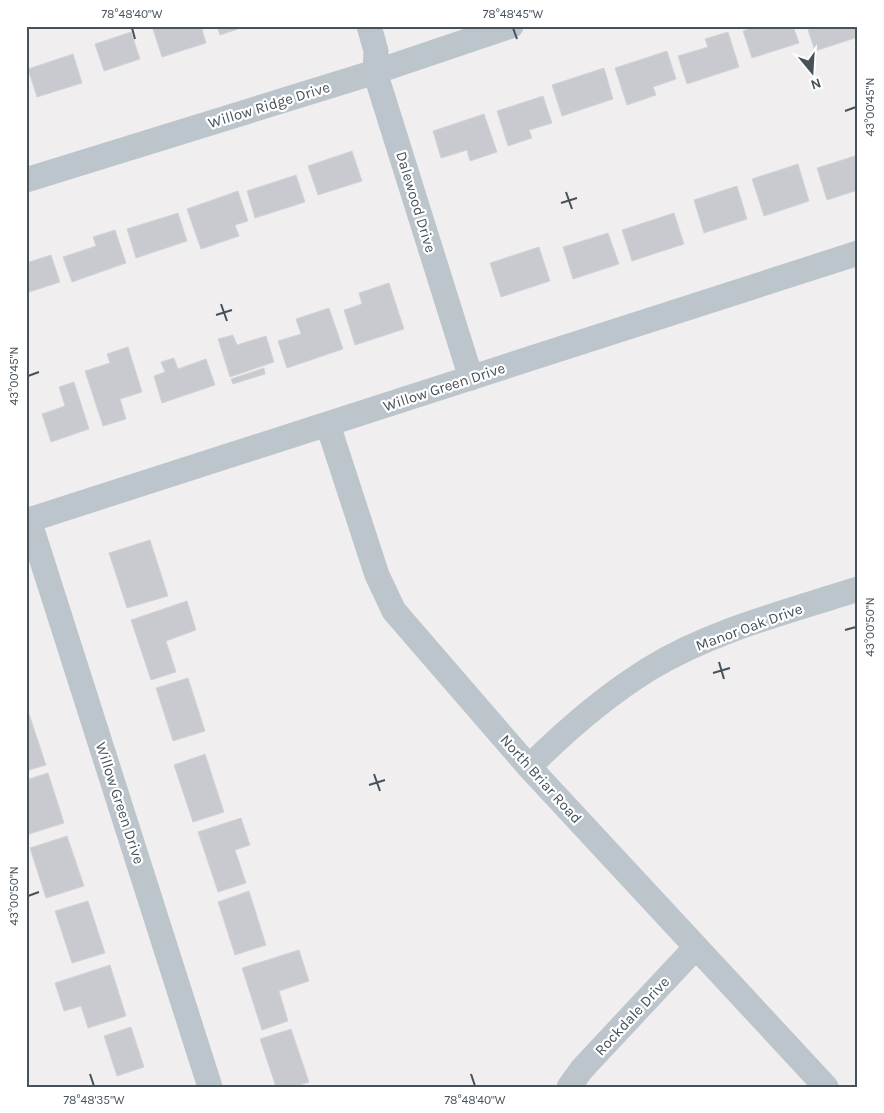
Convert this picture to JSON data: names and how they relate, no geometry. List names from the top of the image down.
{
  "streets": {
    "street": [
      "Willow Ridge Drive",
      "Dalewood Drive",
      "Willow Green Drive",
      "Manor Oak Drive",
      "North Briar Road",
      "Rockdale Drive"
    ]
  },
  "crossings": [
    ["Willow Ridge Drive", "Dalewood Drive"],
    ["Dalewood Drive", "Willow Green Drive"],
    ["Willow Green Drive", "North Briar Road"],
    ["Manor Oak Drive", "North Briar Road"],
    ["North Briar Road", "Rockdale Drive"]
  ],
  "north": "bottom",
  "coordinates": [
    "78°48'40\"W",
    "78°48'45\"W",
    "43°00'45\"N",
    "43°00'50\"N",
    "78°48'35\"W"
  ]
}
